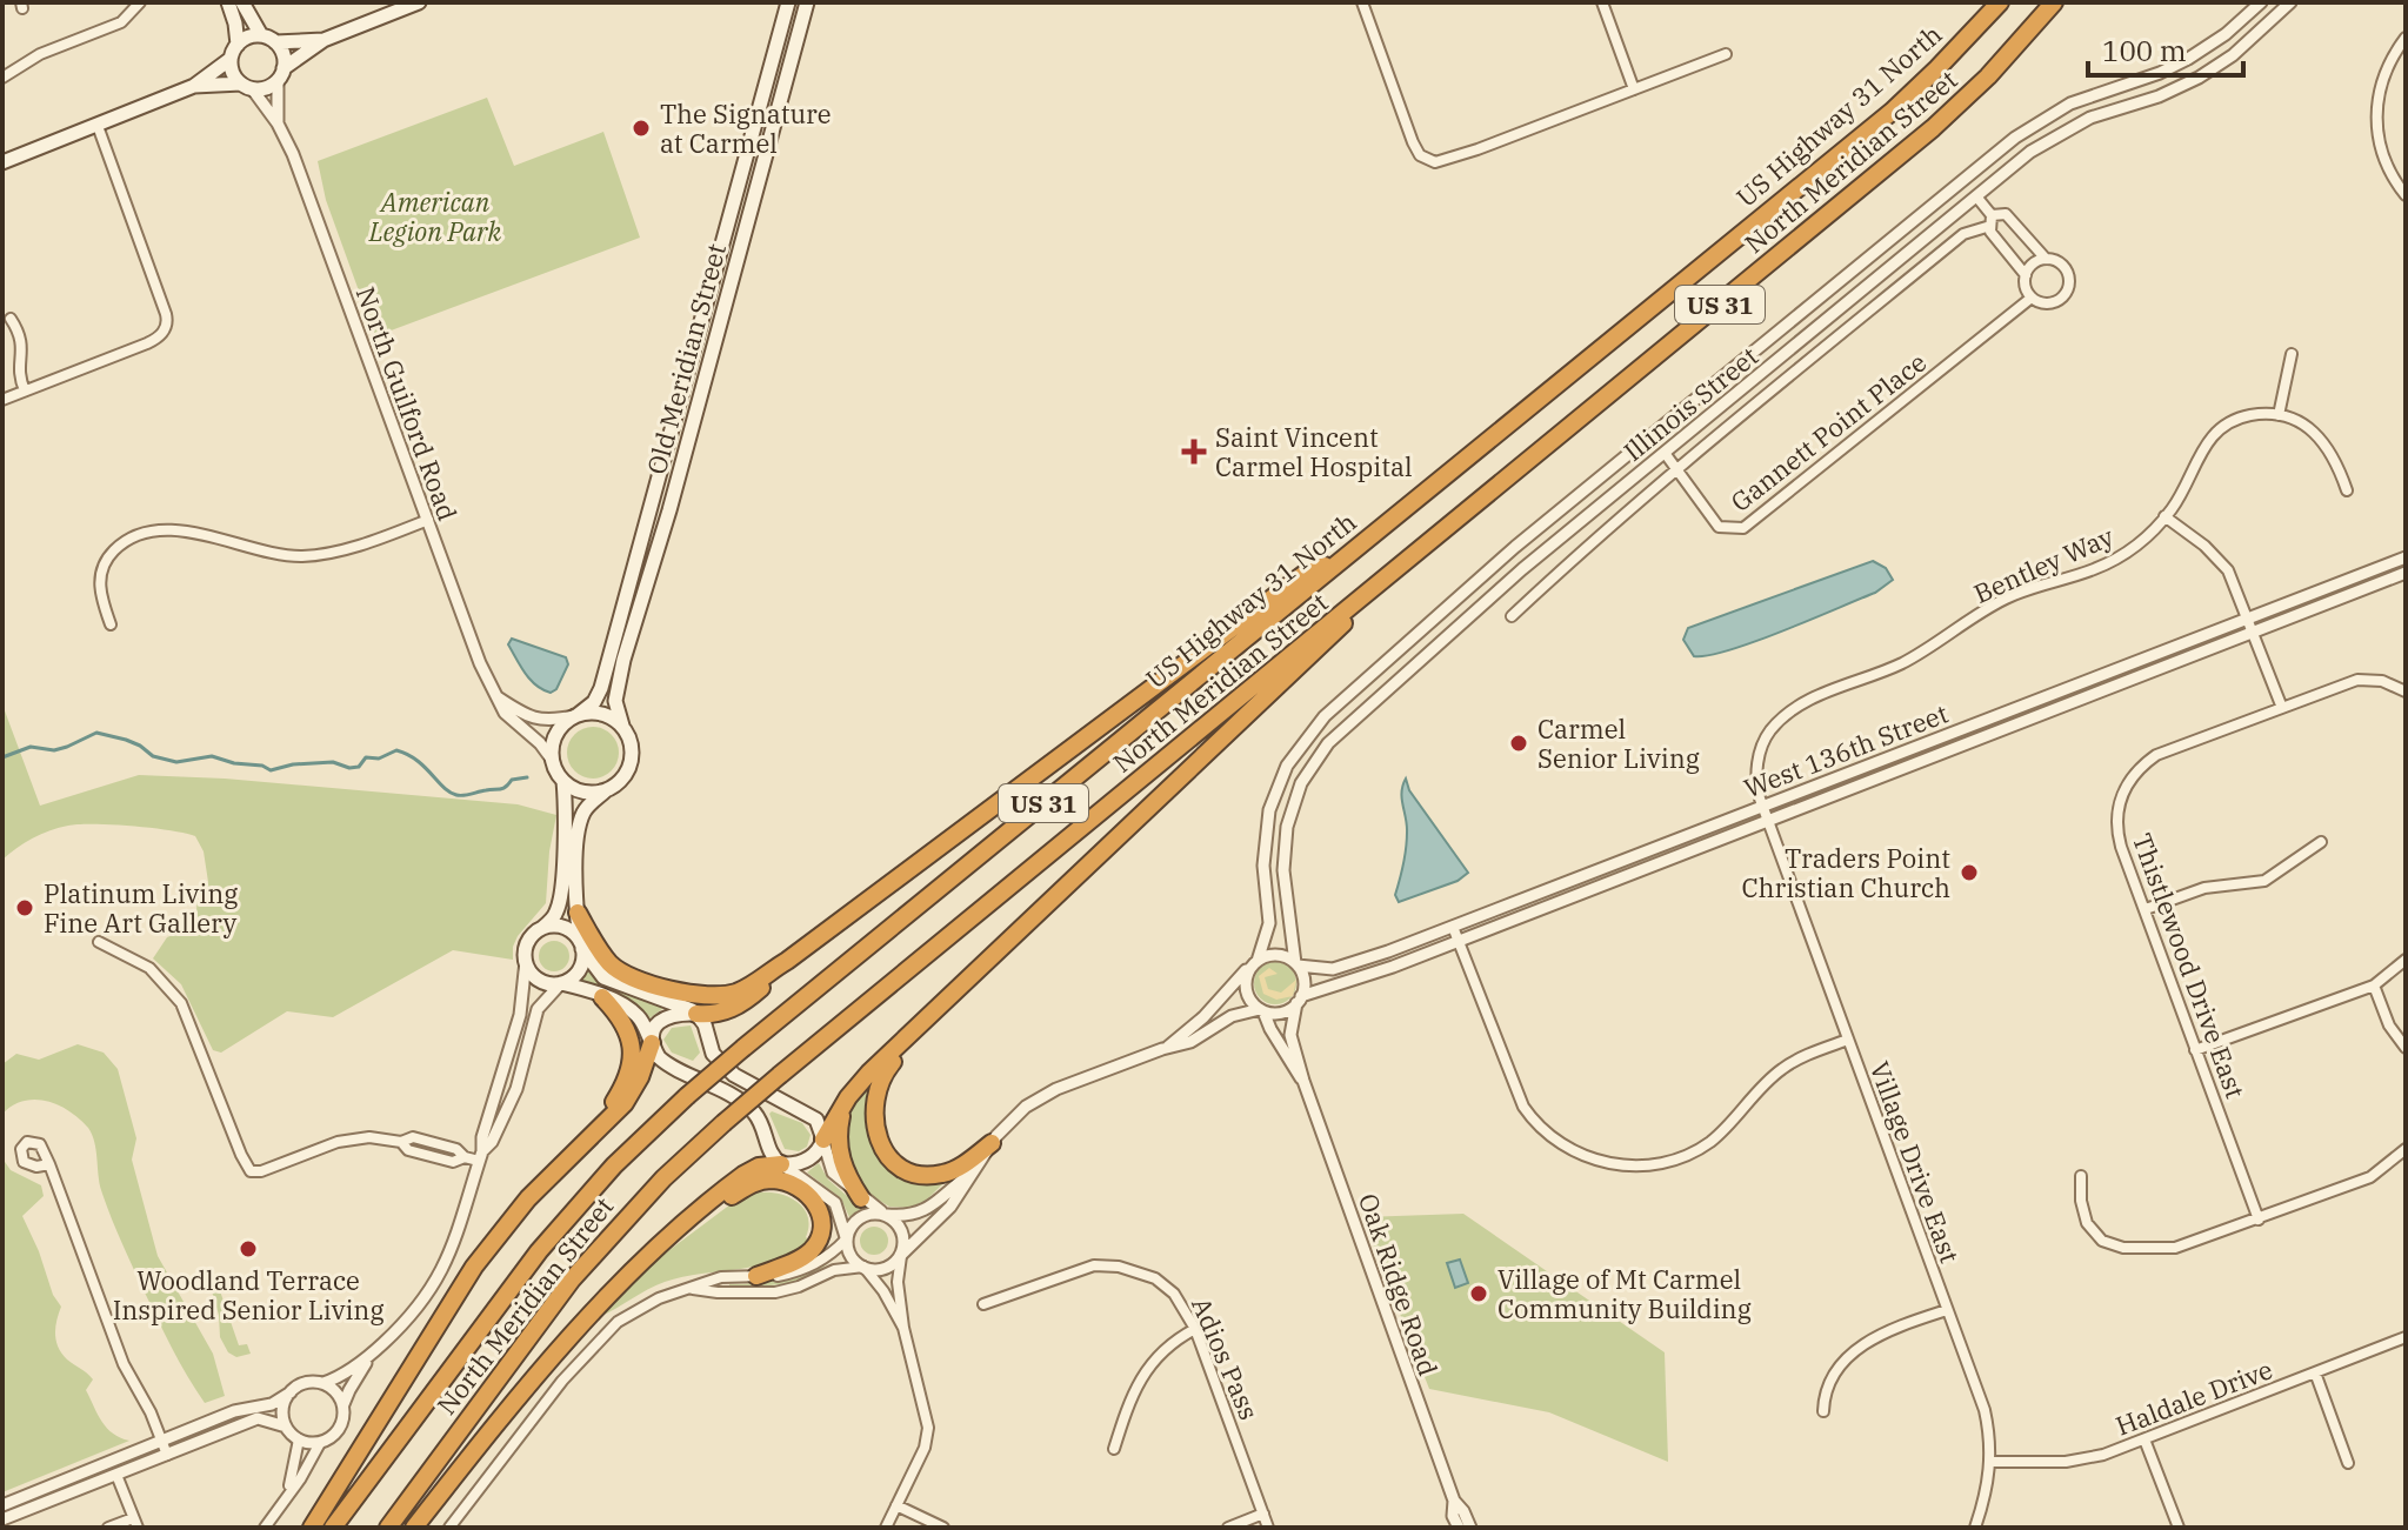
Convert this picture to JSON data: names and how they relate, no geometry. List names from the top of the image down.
{
  "streets": {
    "highway": ["US Highway 31 North", "North Meridian Street", "US 31"],
    "main road": ["Old Meridian Street"],
    "street": [
      "North Guilford Road",
      "Illinois Street",
      "Gannett Point Place",
      "Bentley Way",
      "West 136th Street",
      "Thistlewood Drive East",
      "Village Drive East",
      "Oak Ridge Road",
      "Adios Pass",
      "Haldale Drive"
    ]
  },
  "crossings": [
    ["US Highway 31 North", "North Meridian Street"],
    ["Old Meridian Street", "North Guilford Road"],
    ["Illinois Street", "Gannett Point Place"],
    ["Illinois Street", "West 136th Street"],
    ["Illinois Street", "Oak Ridge Road"],
    ["Bentley Way", "West 136th Street"],
    ["Bentley Way", "Village Drive East"],
    ["West 136th Street", "Village Drive East"],
    ["West 136th Street", "Oak Ridge Road"],
    ["Village Drive East", "Haldale Drive"]
  ],
  "parks": ["American Legion Park"],
  "places": {
    "other": [
      "The Signature at Carmel",
      "Carmel Senior Living",
      "Traders Point Christian Church",
      "Platinum Living Fine Art Gallery",
      "Woodland Terrace Inspired Senior Living",
      "Village of Mt Carmel Community Building"
    ],
    "health": ["Saint Vincent Carmel Hospital"]
  },
  "scale_bar": "100 m"
}
